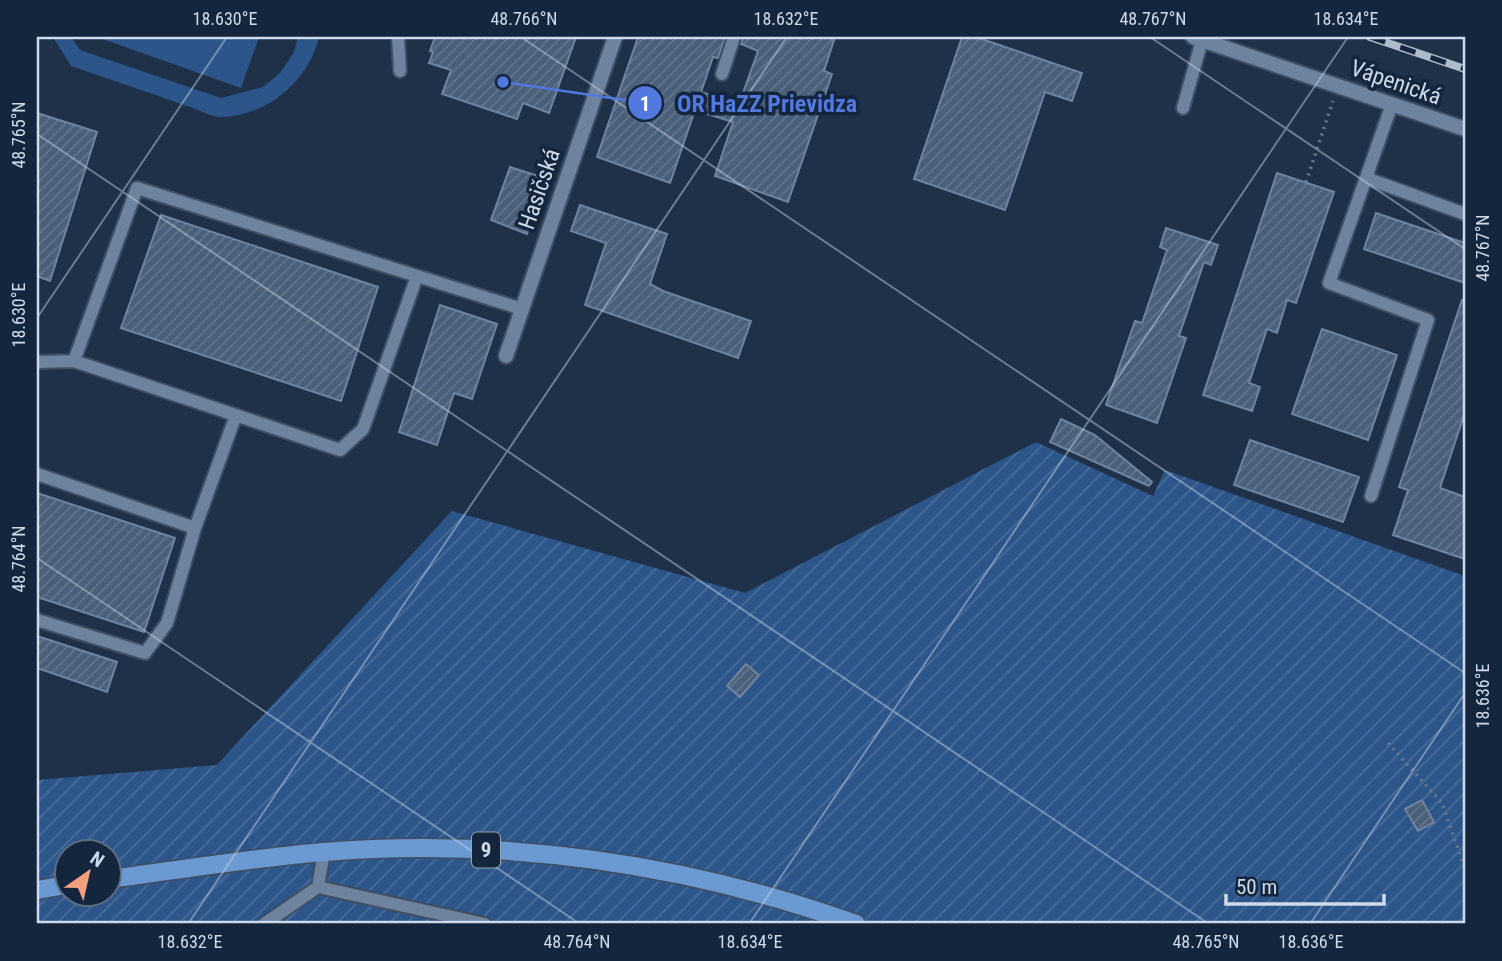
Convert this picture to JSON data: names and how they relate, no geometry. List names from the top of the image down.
{
  "streets": {
    "main road": ["9"],
    "street": ["Vápenická", "Hasičská"]
  },
  "places": ["OR HaZZ Prievidza"],
  "scale_bar": "50 m",
  "north": "top right",
  "coordinates": [
    "18.630°E",
    "48.766°N",
    "18.632°E",
    "48.767°N",
    "18.634°E",
    "48.765°N",
    "48.764°N",
    "18.636°E"
  ]
}
